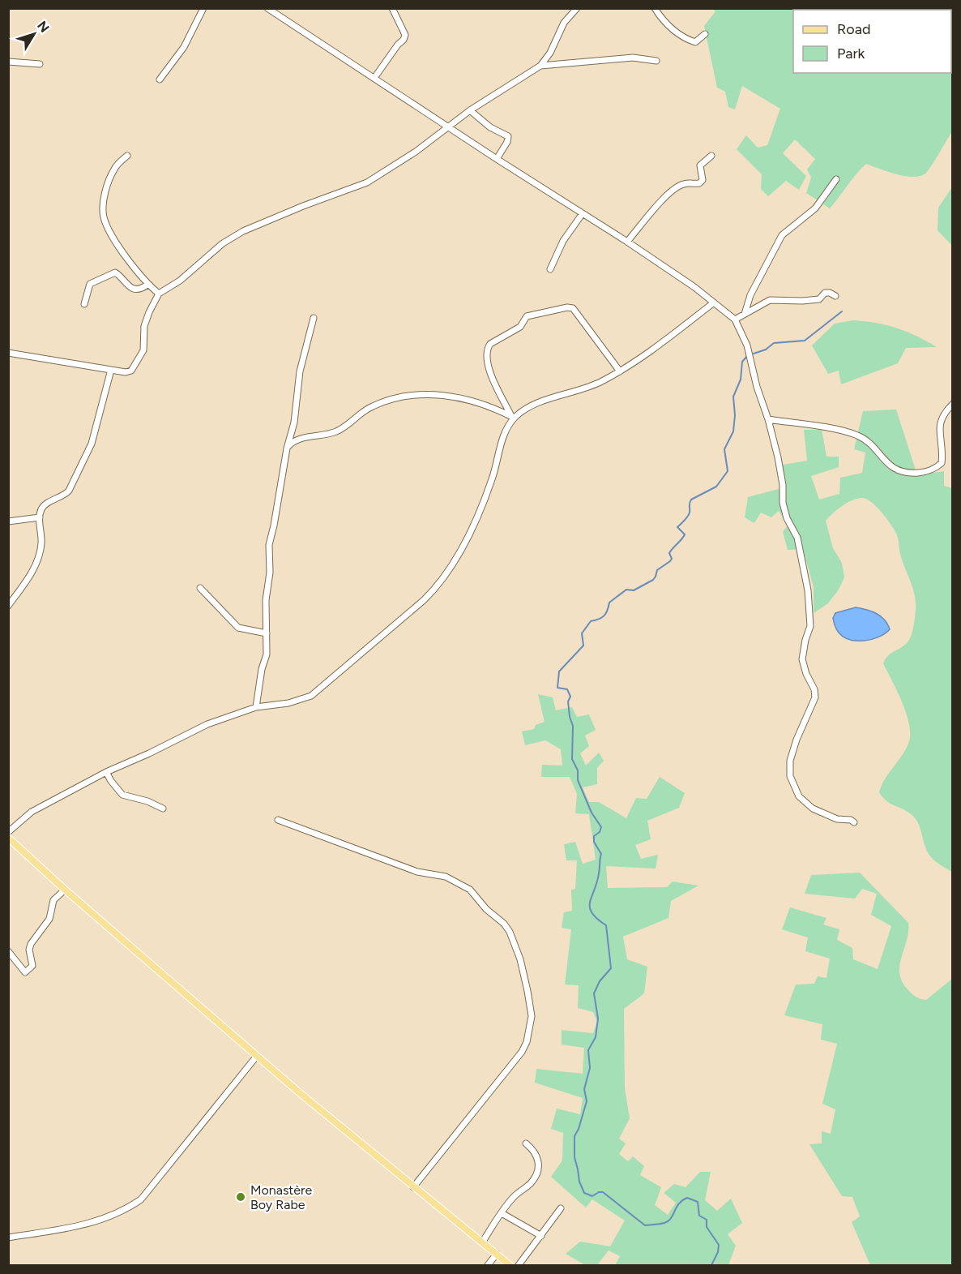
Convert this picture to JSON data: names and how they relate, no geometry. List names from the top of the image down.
{
  "places": ["Monastère Boy Rabe"],
  "legend": ["Road", "Park"],
  "north": "top right"
}
